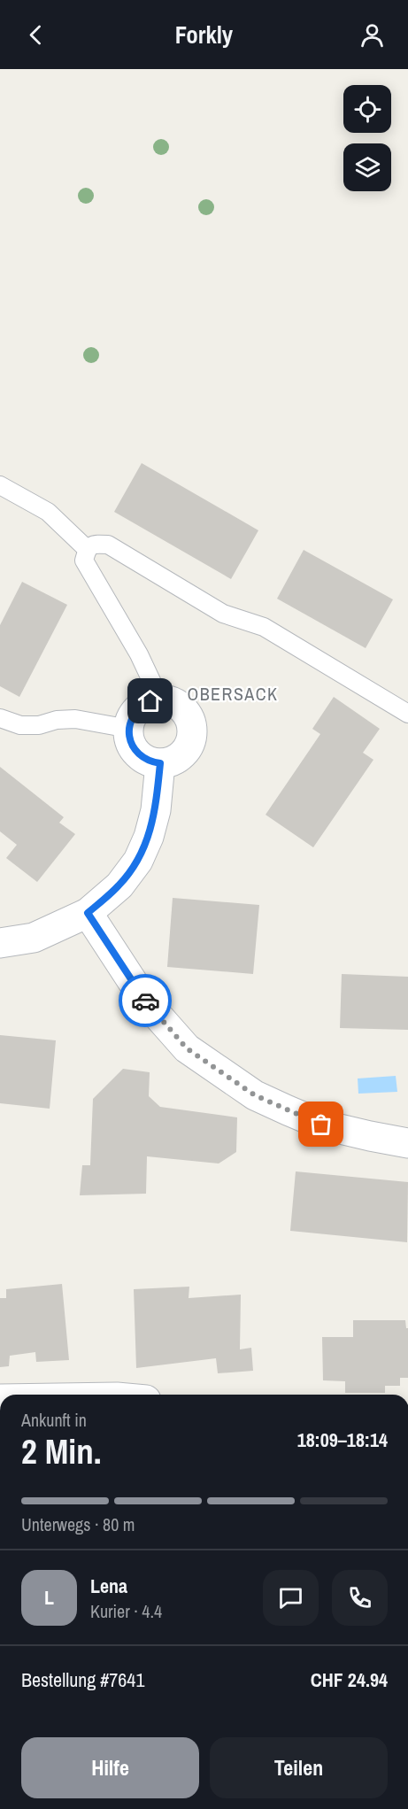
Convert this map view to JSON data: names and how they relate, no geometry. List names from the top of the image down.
{
  "districts": ["OBERSACK"],
  "page": {
    "header": "Forkly",
    "heading": ["2 Min.", "Ankunft in", "18:09–18:14"],
    "panel": [
      "Lena",
      "Kurier · 4.4",
      "Bestellung #7641",
      "CHF 24.94"
    ],
    "bar": "Unterwegs · 80 m",
    "round": "L",
    "buttons": ["Hilfe", "Teilen"]
  }
}
